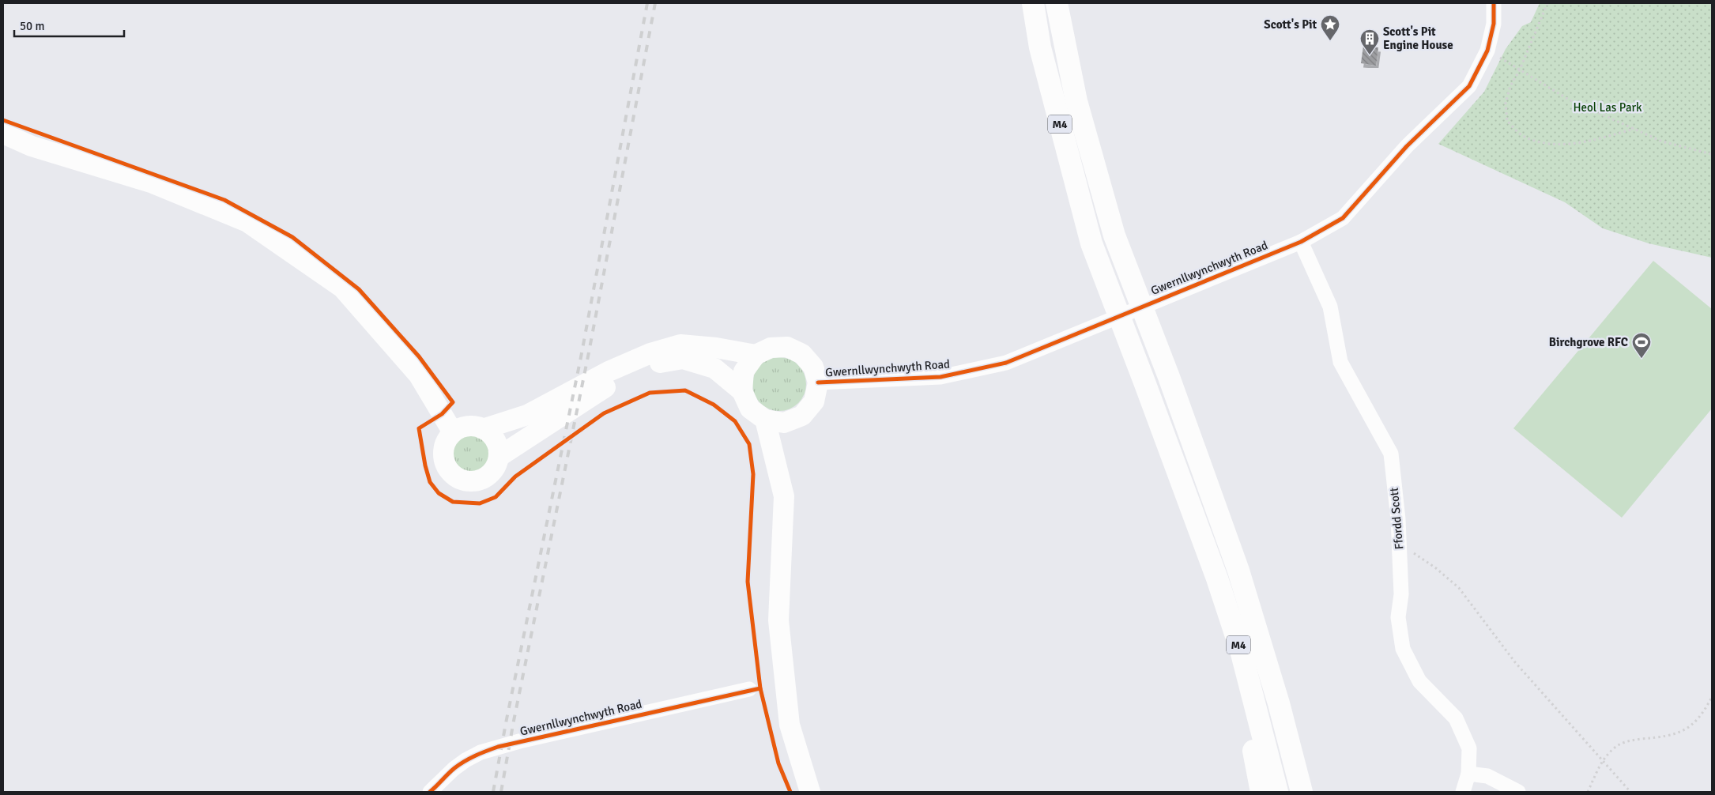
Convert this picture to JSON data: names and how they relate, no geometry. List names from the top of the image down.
{
  "streets": {
    "highway": ["M4"],
    "street": ["Gwernllwynchwyth Road", "Ffordd Scott"]
  },
  "crossings": [
    ["Gwernllwynchwyth Road", "Ffordd Scott"]
  ],
  "parks": ["Heol Las Park"],
  "places": {
    "place": ["Scott's Pit"],
    "building": ["Scott's Pit Engine House"],
    "sports": ["Birchgrove RFC"]
  },
  "scale_bar": "50 m"
}
